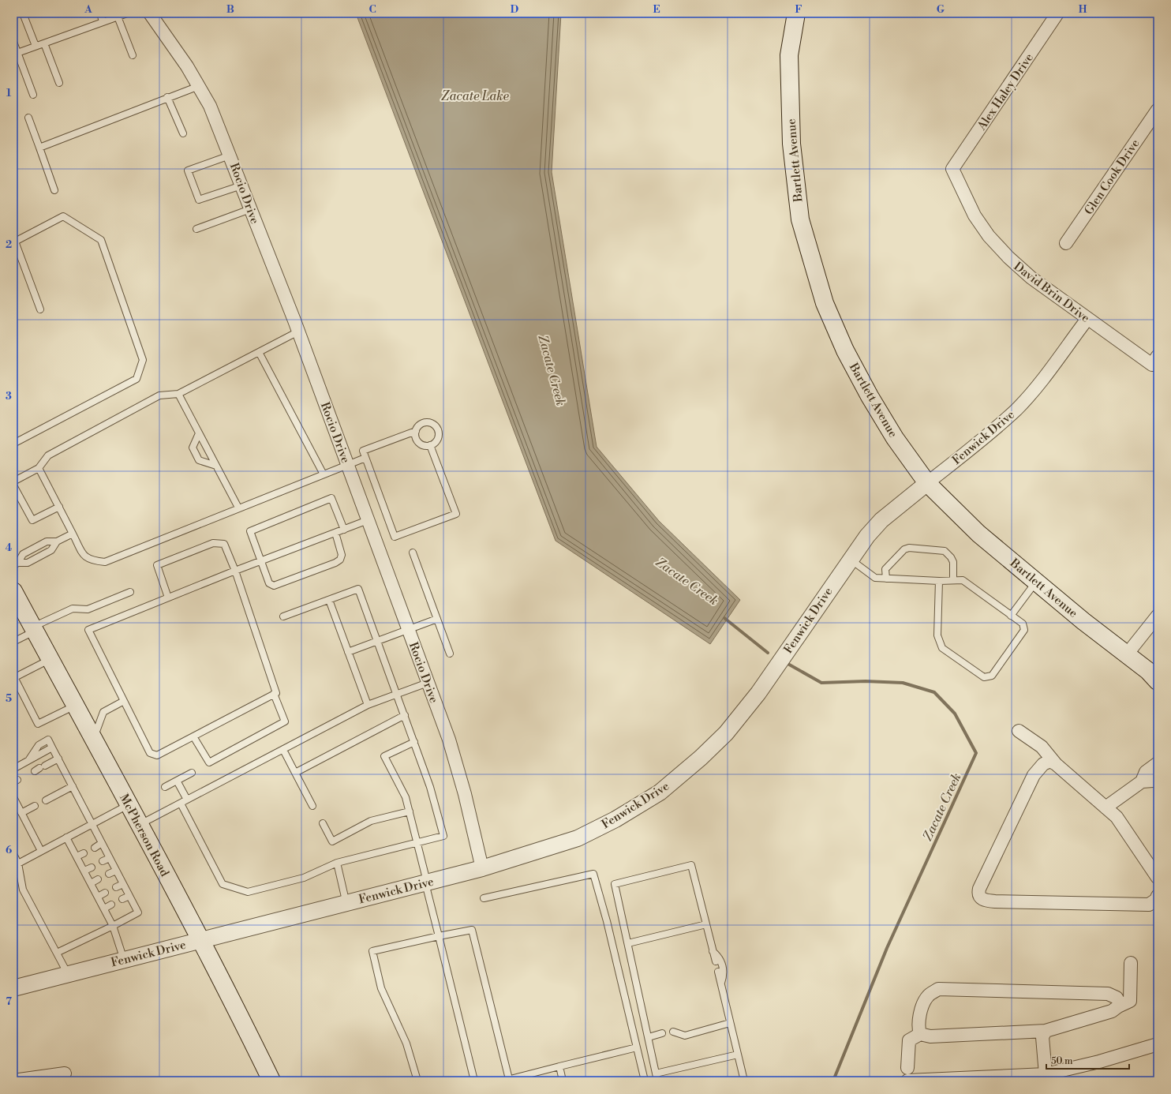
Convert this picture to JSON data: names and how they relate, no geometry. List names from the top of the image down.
{
  "streets": {
    "main road": ["Bartlett Avenue", "McPherson Road"],
    "street": [
      "Alex Haley Drive",
      "Glen Cook Drive",
      "Rocio Drive",
      "David Brin Drive",
      "Fenwick Drive"
    ]
  },
  "crossings": [
    ["Alex Haley Drive", "David Brin Drive"],
    ["Bartlett Avenue", "Fenwick Drive"],
    ["Rocio Drive", "Fenwick Drive"],
    ["David Brin Drive", "Fenwick Drive"],
    ["Fenwick Drive", "McPherson Road"]
  ],
  "water": ["Zacate Lake", "Zacate Creek"],
  "scale_bar": "50 m",
  "grid": {
    "columns": [
      "A",
      "B",
      "C",
      "D",
      "E",
      "F",
      "G",
      "H"
    ],
    "rows": [
      "1",
      "2",
      "3",
      "4",
      "5",
      "6",
      "7"
    ]
  }
}
